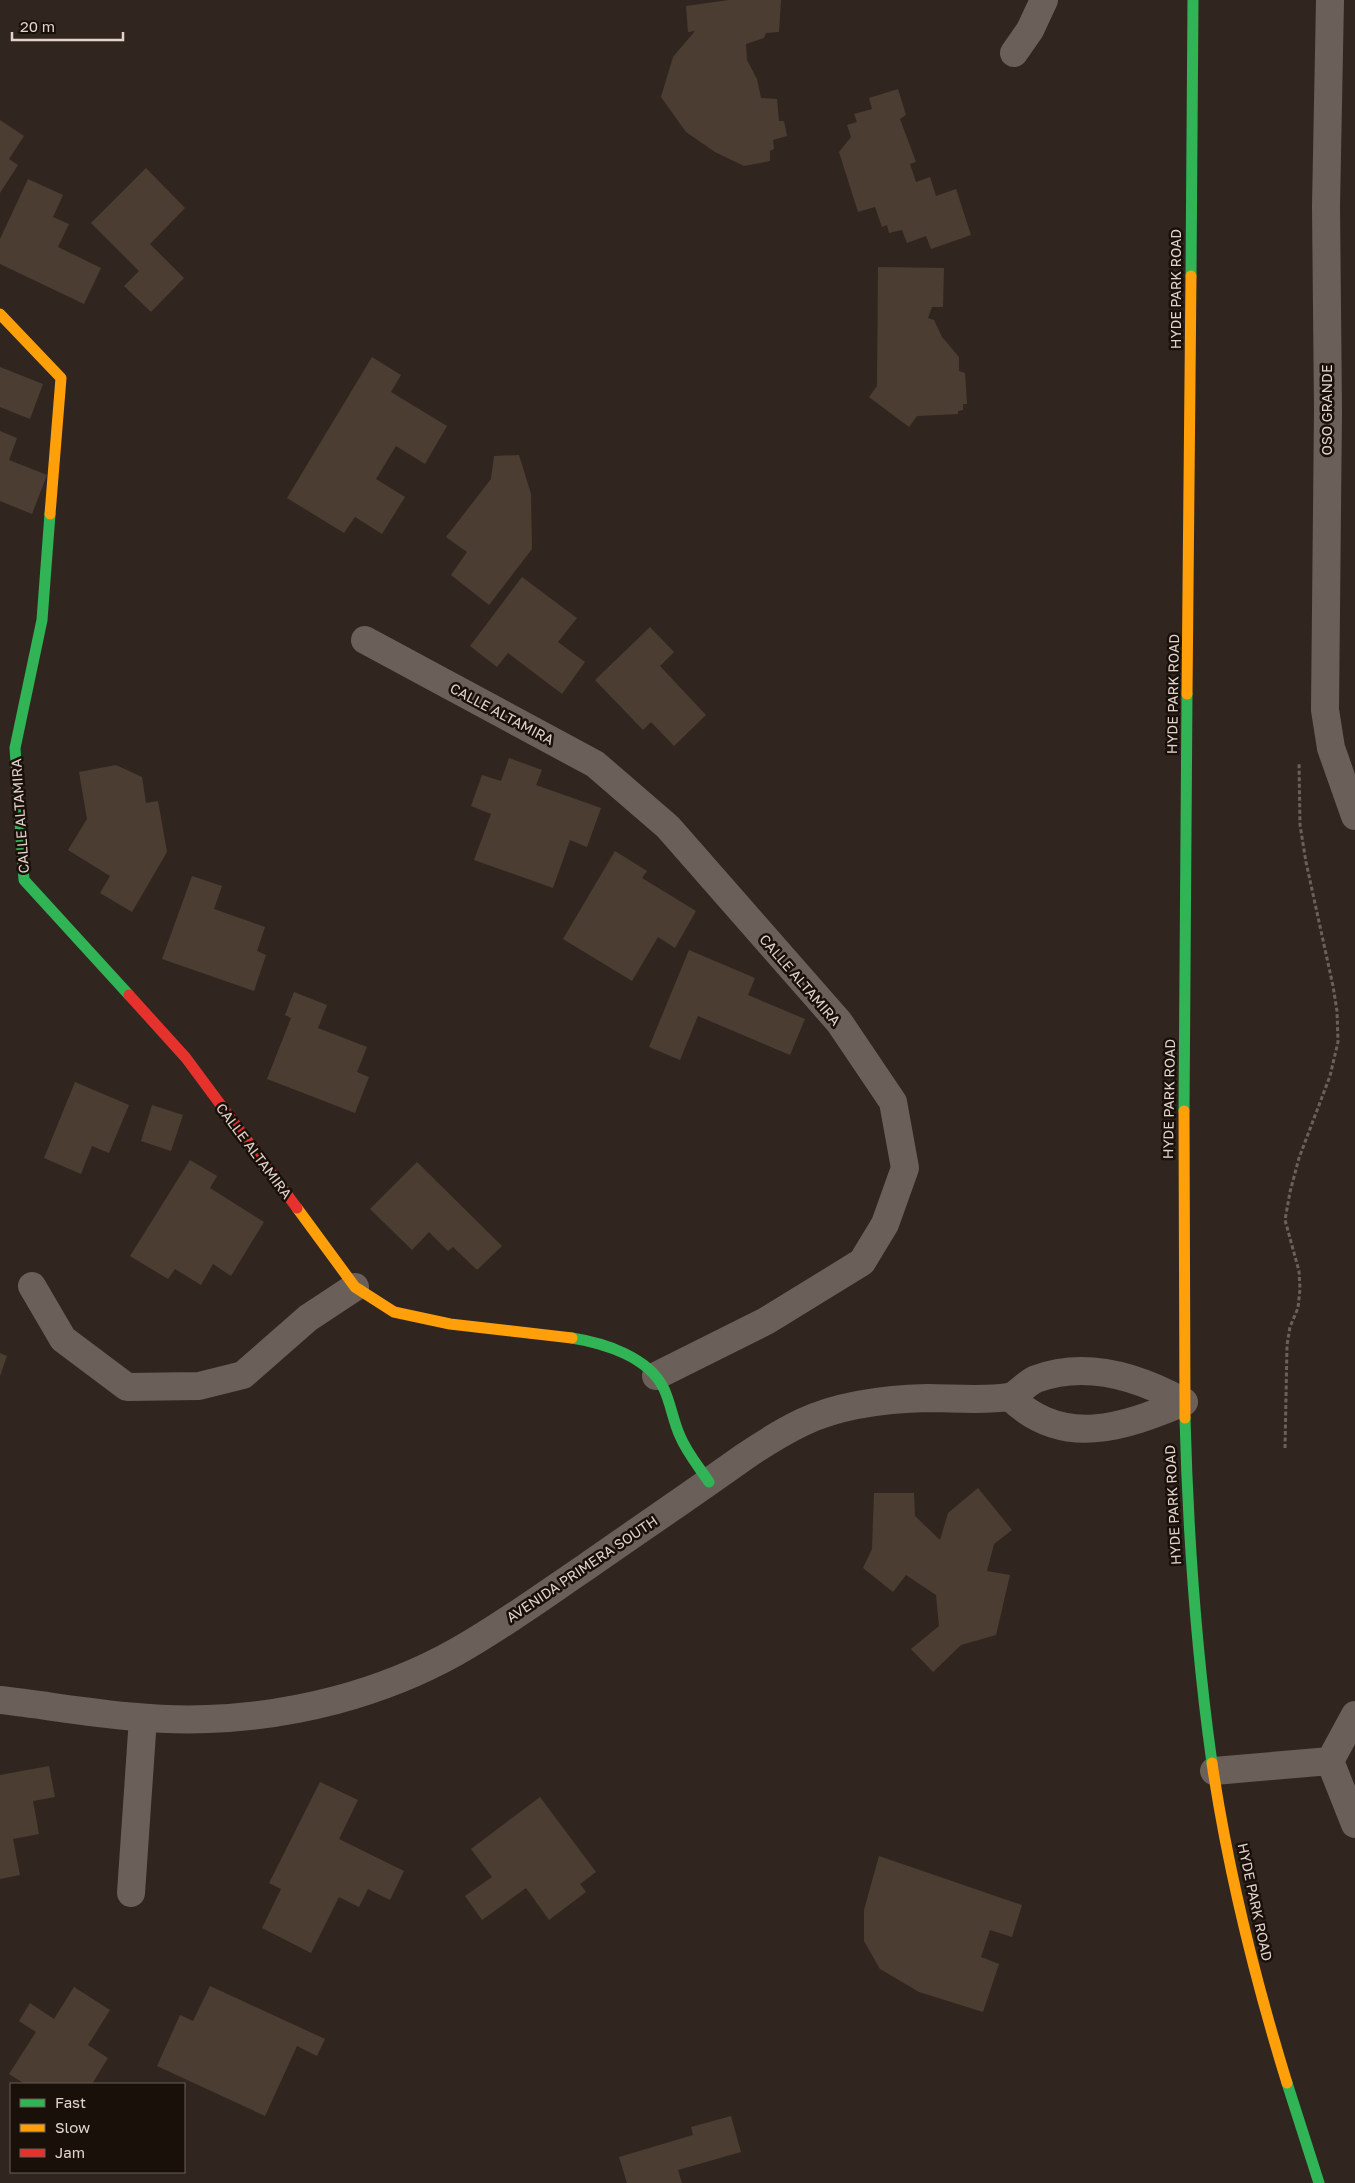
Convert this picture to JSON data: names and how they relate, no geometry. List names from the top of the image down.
{
  "streets": {
    "main road": ["HYDE PARK ROAD", "CALLE ALTAMIRA"],
    "street": ["OSO GRANDE", "AVENIDA PRIMERA SOUTH"]
  },
  "crossings": [
    ["CALLE ALTAMIRA", "AVENIDA PRIMERA SOUTH"]
  ],
  "legend": ["Fast", "Slow", "Jam"],
  "scale_bar": "20 m"
}
